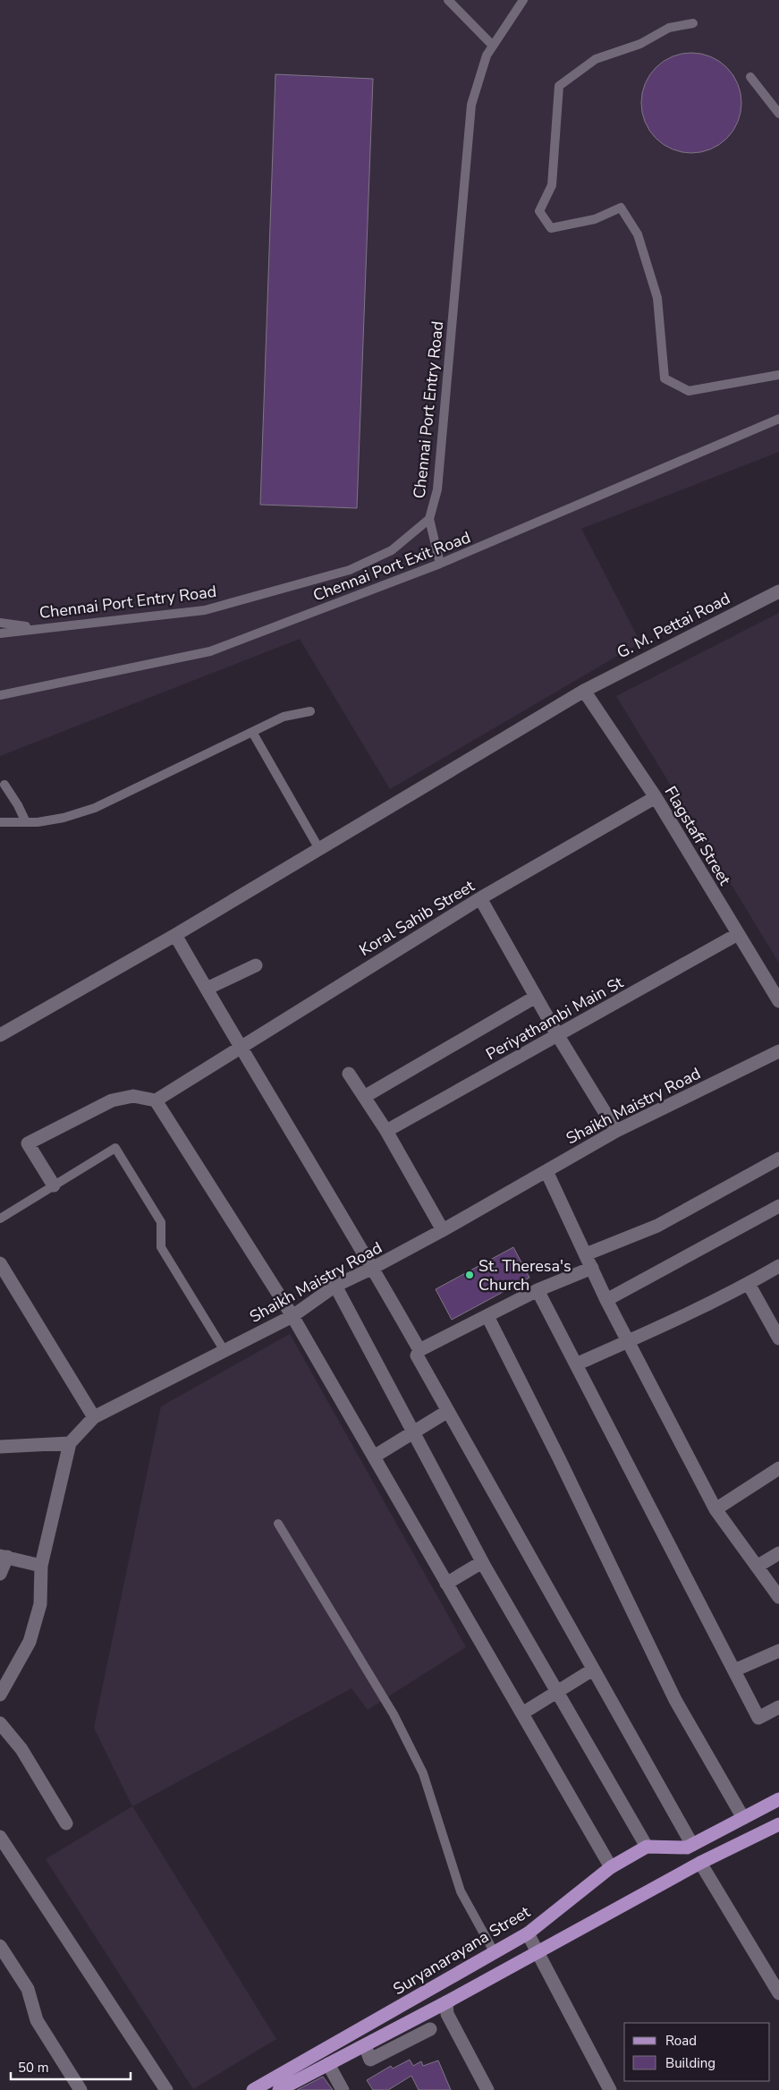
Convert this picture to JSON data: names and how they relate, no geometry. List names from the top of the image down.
{
  "streets": {
    "main road": ["Suryanarayana Street"],
    "street": [
      "G. M. Pettai Road",
      "Flagstaff Street",
      "Koral Sahib Street",
      "Periyathambi Main St",
      "Shaikh Maistry Road"
    ],
    "lane": ["Chennai Port Entry Road", "Chennai Port Exit Road"]
  },
  "crossings": [
    ["G. M. Pettai Road", "Flagstaff Street"],
    ["Flagstaff Street", "Koral Sahib Street"],
    ["Flagstaff Street", "Periyathambi Main St"]
  ],
  "places": ["St. Theresa's Church"],
  "legend": ["Road", "Building"],
  "scale_bar": "50 m"
}
